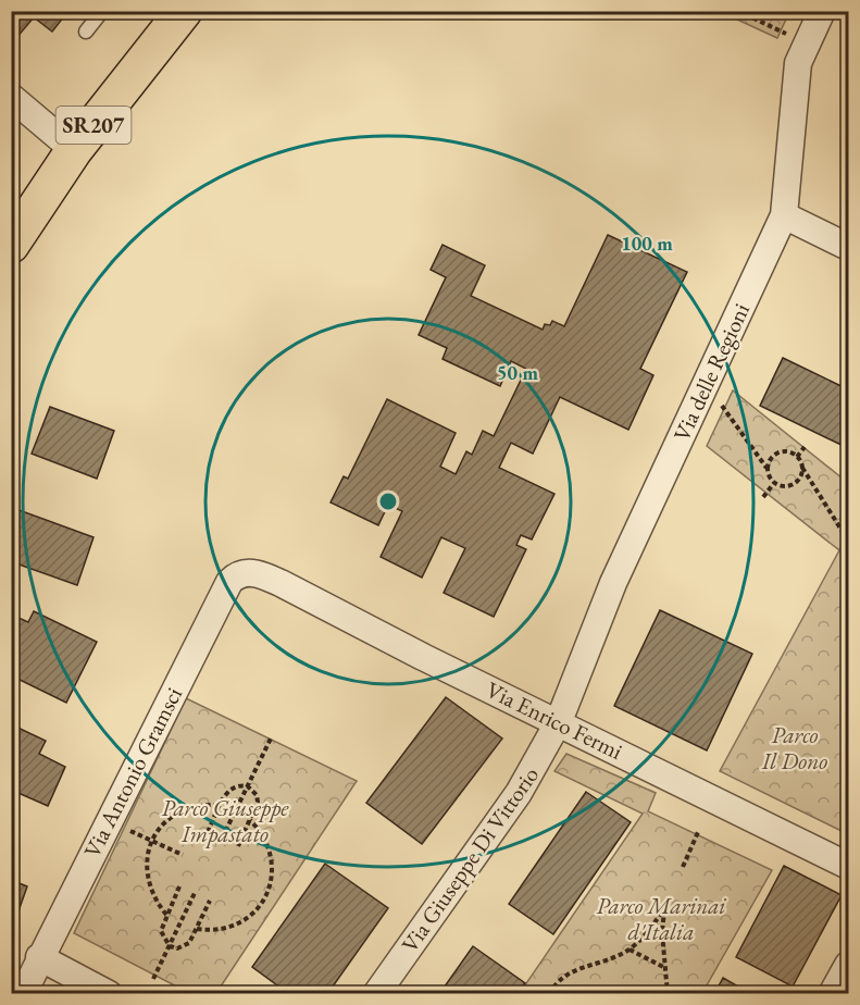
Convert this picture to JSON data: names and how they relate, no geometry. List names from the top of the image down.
{
  "streets": {
    "main road": ["SR207"],
    "street": [
      "Via delle Regioni",
      "Via Enrico Fermi",
      "Via Antonio Gramsci",
      "Via Giuseppe Di Vittorio"
    ]
  },
  "crossings": [
    ["Via delle Regioni", "Via Enrico Fermi"],
    ["Via delle Regioni", "Via Giuseppe Di Vittorio"],
    ["Via Enrico Fermi", "Via Antonio Gramsci"],
    ["Via Enrico Fermi", "Via Giuseppe Di Vittorio"]
  ],
  "parks": ["Parco Il Dono", "Parco Giuseppe Impastato", "Parco Marinai d'Italia"],
  "rings": ["100 m", "50 m"]
}
